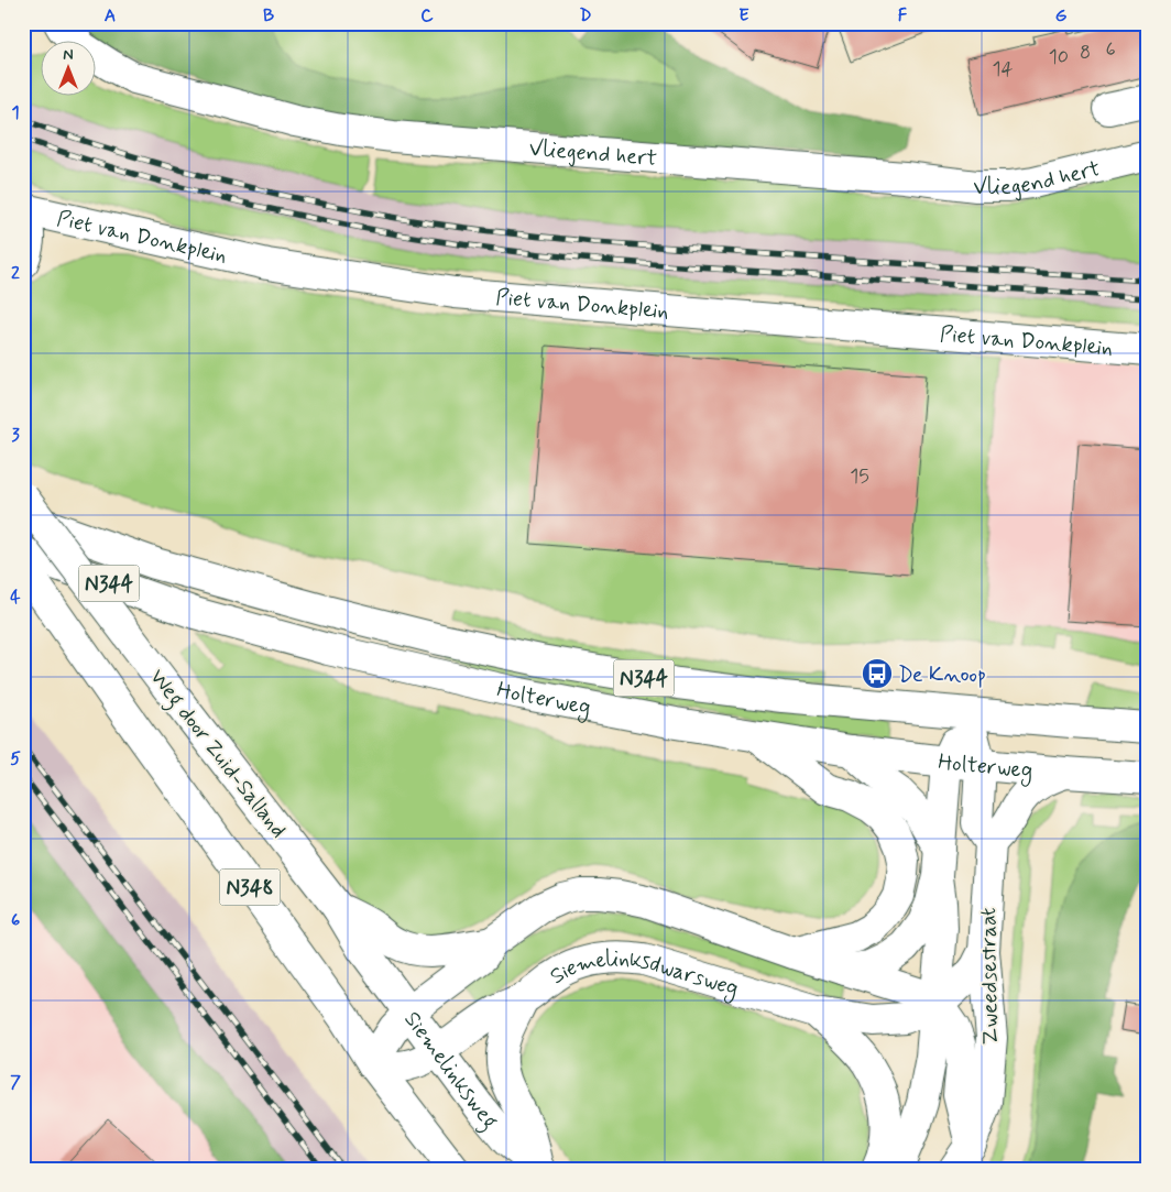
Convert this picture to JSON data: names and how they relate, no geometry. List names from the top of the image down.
{
  "streets": {
    "main road": [
      "Vliegend hert",
      "Piet van Donkplein",
      "N344",
      "Holterweg",
      "Weg door Zuid-Salland",
      "N348",
      "Zweedsestraat",
      "Siemelinksdwarsweg",
      "Siemelinksweg"
    ]
  },
  "crossings": [
    ["Holterweg", "Zweedsestraat"],
    ["Weg door Zuid-Salland", "Siemelinksweg"],
    ["N348", "Siemelinksdwarsweg"],
    ["N348", "Siemelinksweg"],
    ["Zweedsestraat", "Siemelinksdwarsweg"],
    ["Siemelinksdwarsweg", "Siemelinksweg"]
  ],
  "places": {
    "bus stop": ["De Knoop"]
  },
  "house_numbers": [
    "6",
    "8",
    "10",
    "14",
    "15"
  ],
  "north": "top",
  "grid": {
    "columns": [
      "A",
      "B",
      "C",
      "D",
      "E",
      "F",
      "G"
    ],
    "rows": [
      "1",
      "2",
      "3",
      "4",
      "5",
      "6",
      "7"
    ]
  }
}
